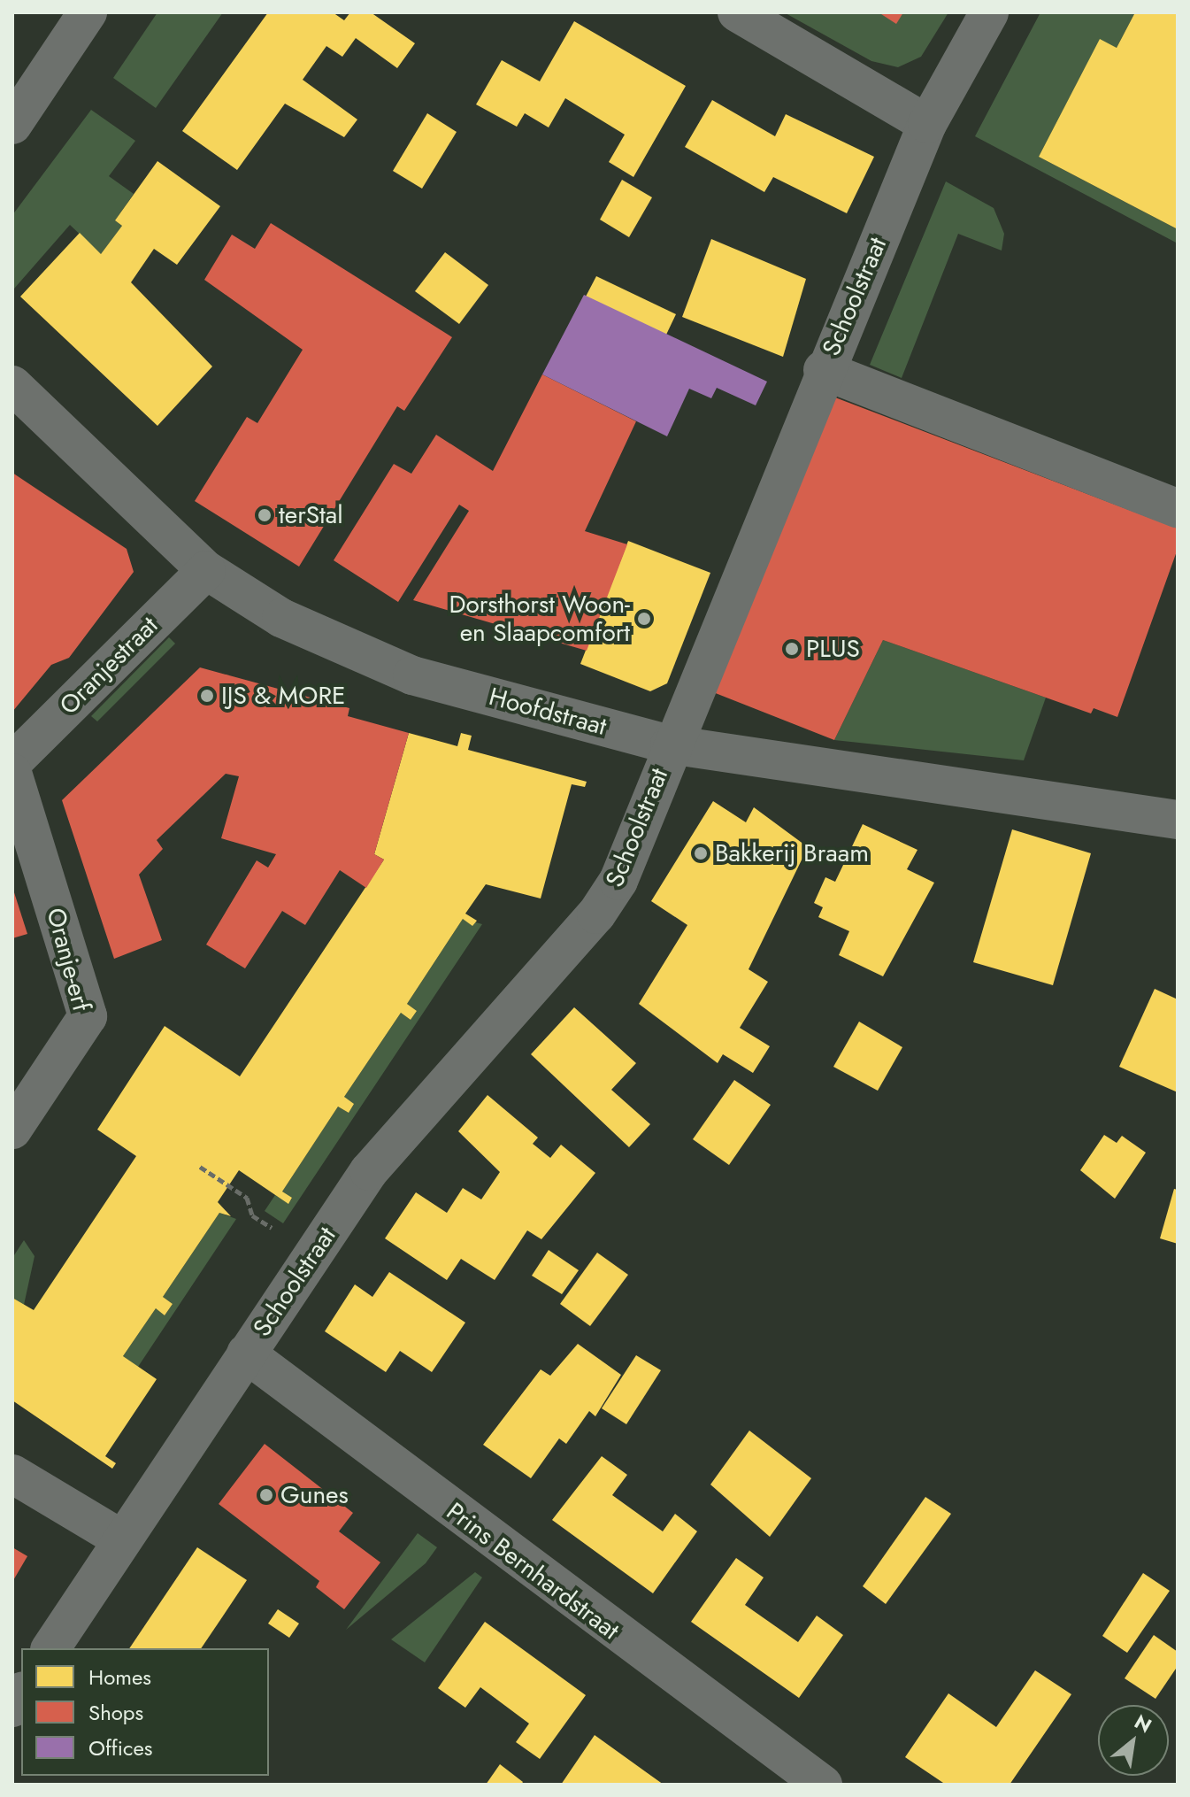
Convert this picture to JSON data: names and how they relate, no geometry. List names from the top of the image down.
{
  "streets": {
    "street": [
      "Schoolstraat",
      "Oranjestraat",
      "Hoofdstraat",
      "Oranje-erf",
      "Prins Bernhardstraat"
    ]
  },
  "crossings": [
    ["Schoolstraat", "Hoofdstraat"],
    ["Schoolstraat", "Prins Bernhardstraat"],
    ["Oranjestraat", "Hoofdstraat"]
  ],
  "places": [
    "terStal",
    "Dorsthorst Woon- en Slaapcomfort",
    "PLUS",
    "IJS & MORE",
    "Bakkerij Braam",
    "Gunes"
  ],
  "legend": ["Homes", "Shops", "Offices"],
  "north": "top right"
}
